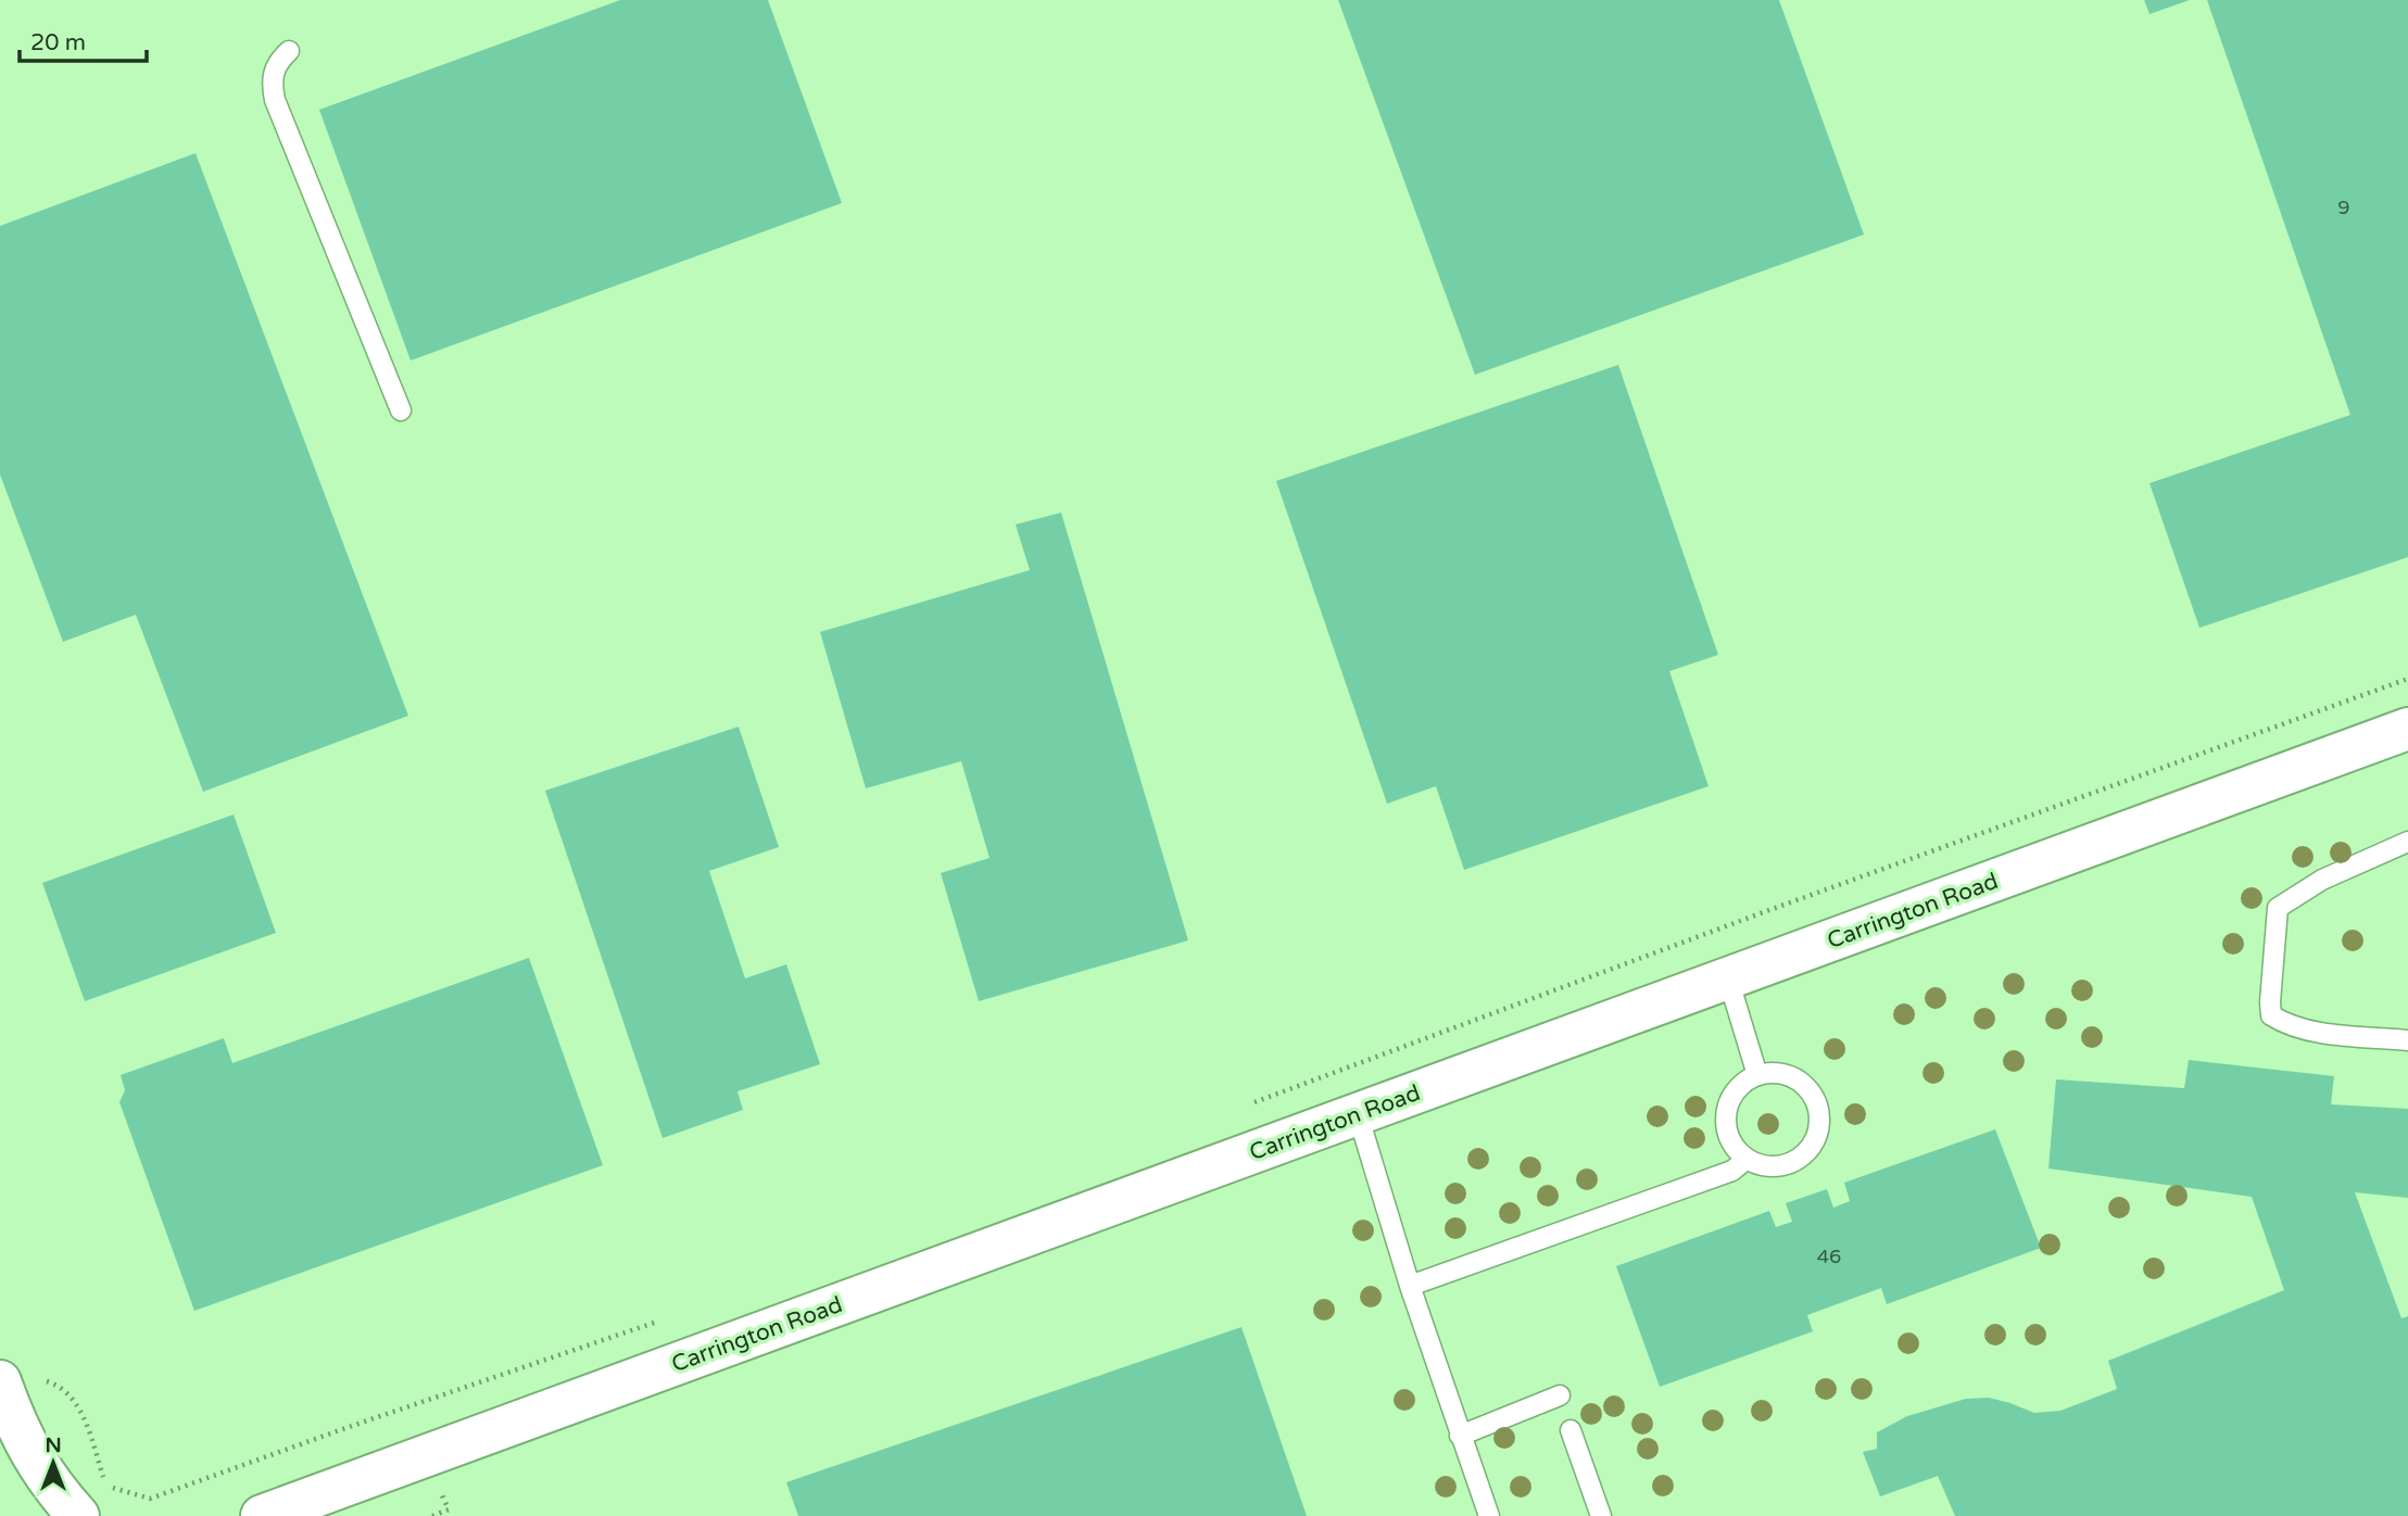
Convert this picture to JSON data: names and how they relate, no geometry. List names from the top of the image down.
{
  "streets": {
    "main road": ["Carrington Road"]
  },
  "house_numbers": ["9", "46"],
  "scale_bar": "20 m",
  "north": "top"
}
